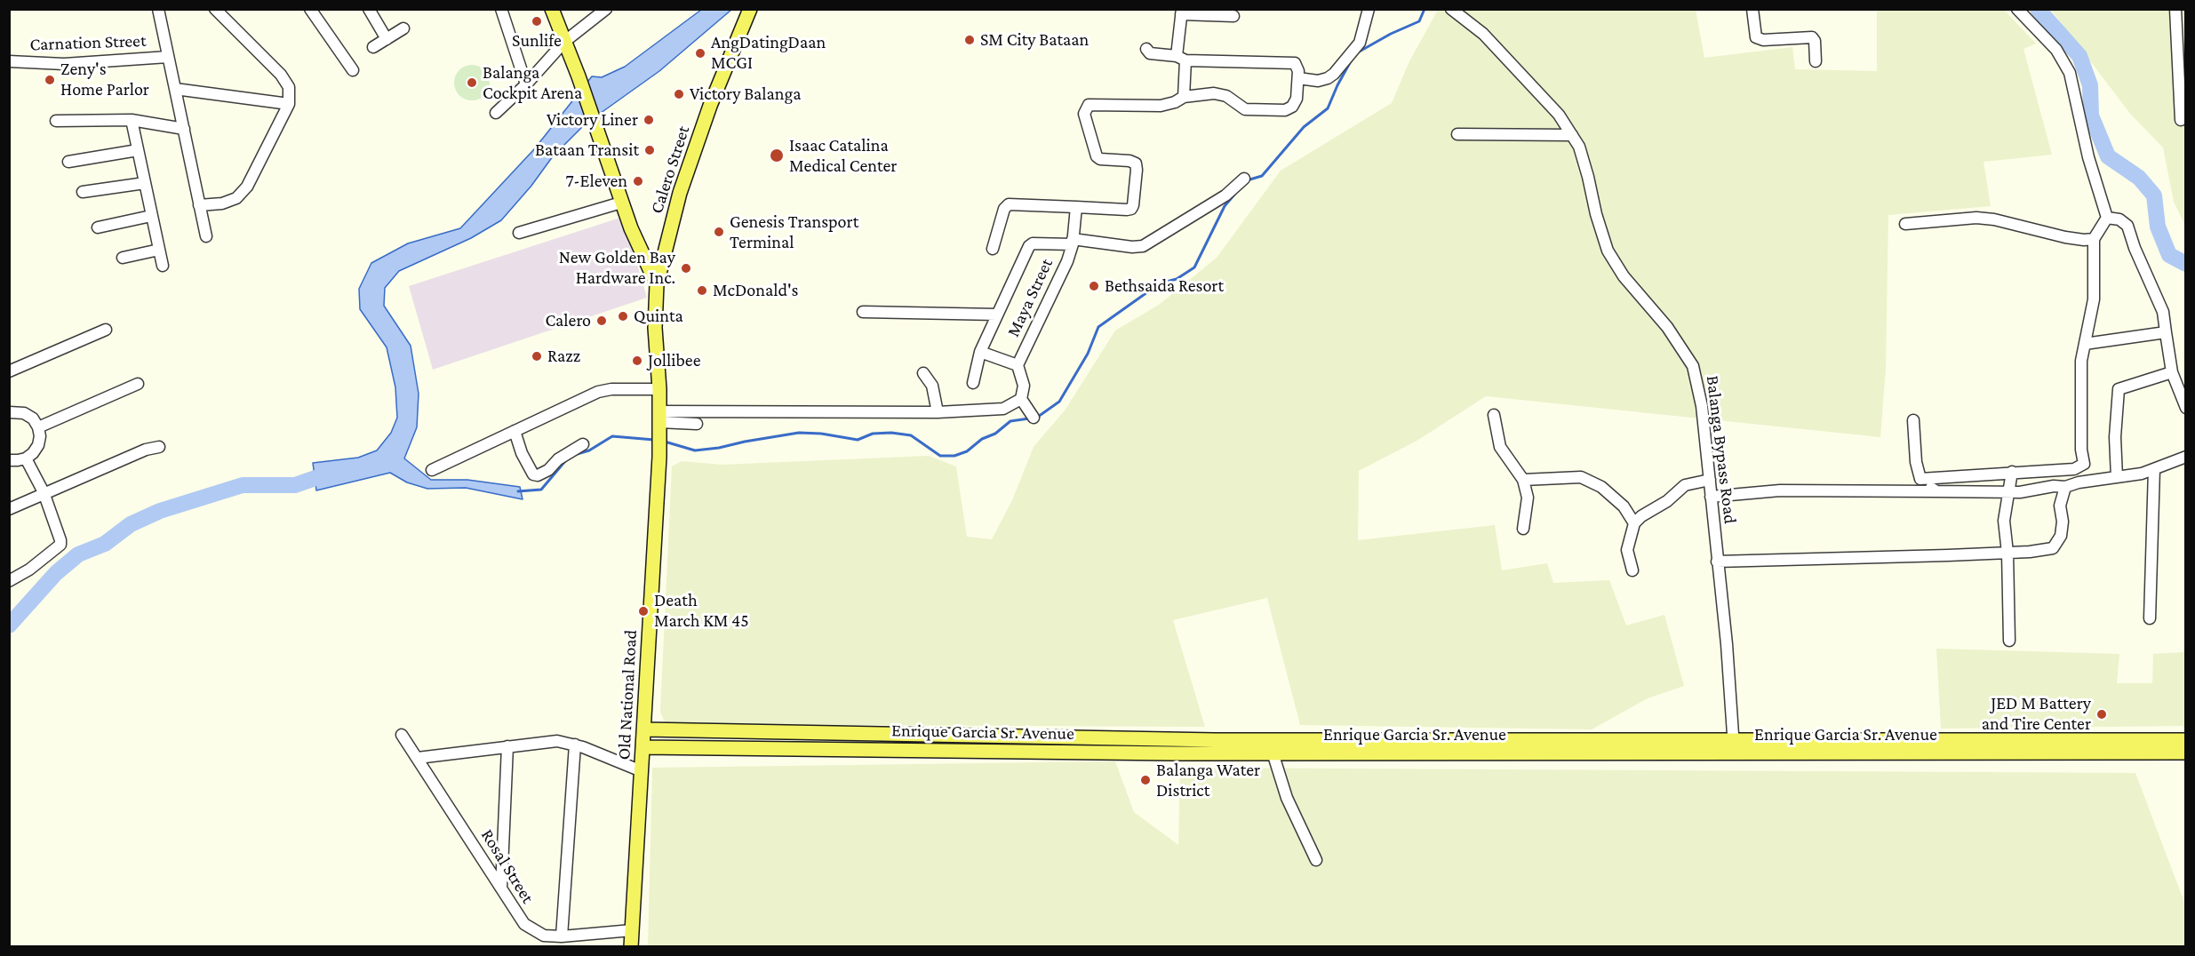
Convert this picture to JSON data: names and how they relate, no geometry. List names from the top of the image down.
{
  "streets": {
    "main road": ["Calero Street", "Old National Road", "Enrique Garcia Sr. Avenue"],
    "street": [
      "Carnation Street",
      "Maya Street",
      "Balanga Bypass Road",
      "Rosal Street"
    ]
  },
  "crossings": [
    ["Calero Street", "Old National Road"],
    ["Balanga Bypass Road", "Enrique Garcia Sr. Avenue"],
    ["Old National Road", "Enrique Garcia Sr. Avenue"],
    ["Old National Road", "Rosal Street"]
  ],
  "places": [
    "Sunlife",
    "SM City Bataan",
    "AngDatingDaan MCGI",
    "Zeny's Home Parlor",
    "Balanga Cockpit Arena",
    "Victory Balanga",
    "Victory Liner",
    "Bataan Transit",
    "Isaac Catalina Medical Center",
    "7-Eleven",
    "Genesis Transport Terminal",
    "New Golden Bay Hardware Inc.",
    "Bethsaida Resort",
    "McDonald's",
    "Quinta",
    "Calero",
    "Razz",
    "Jollibee",
    "Death March KM 45",
    "JED M Battery and Tire Center",
    "Balanga Water District"
  ]
}
